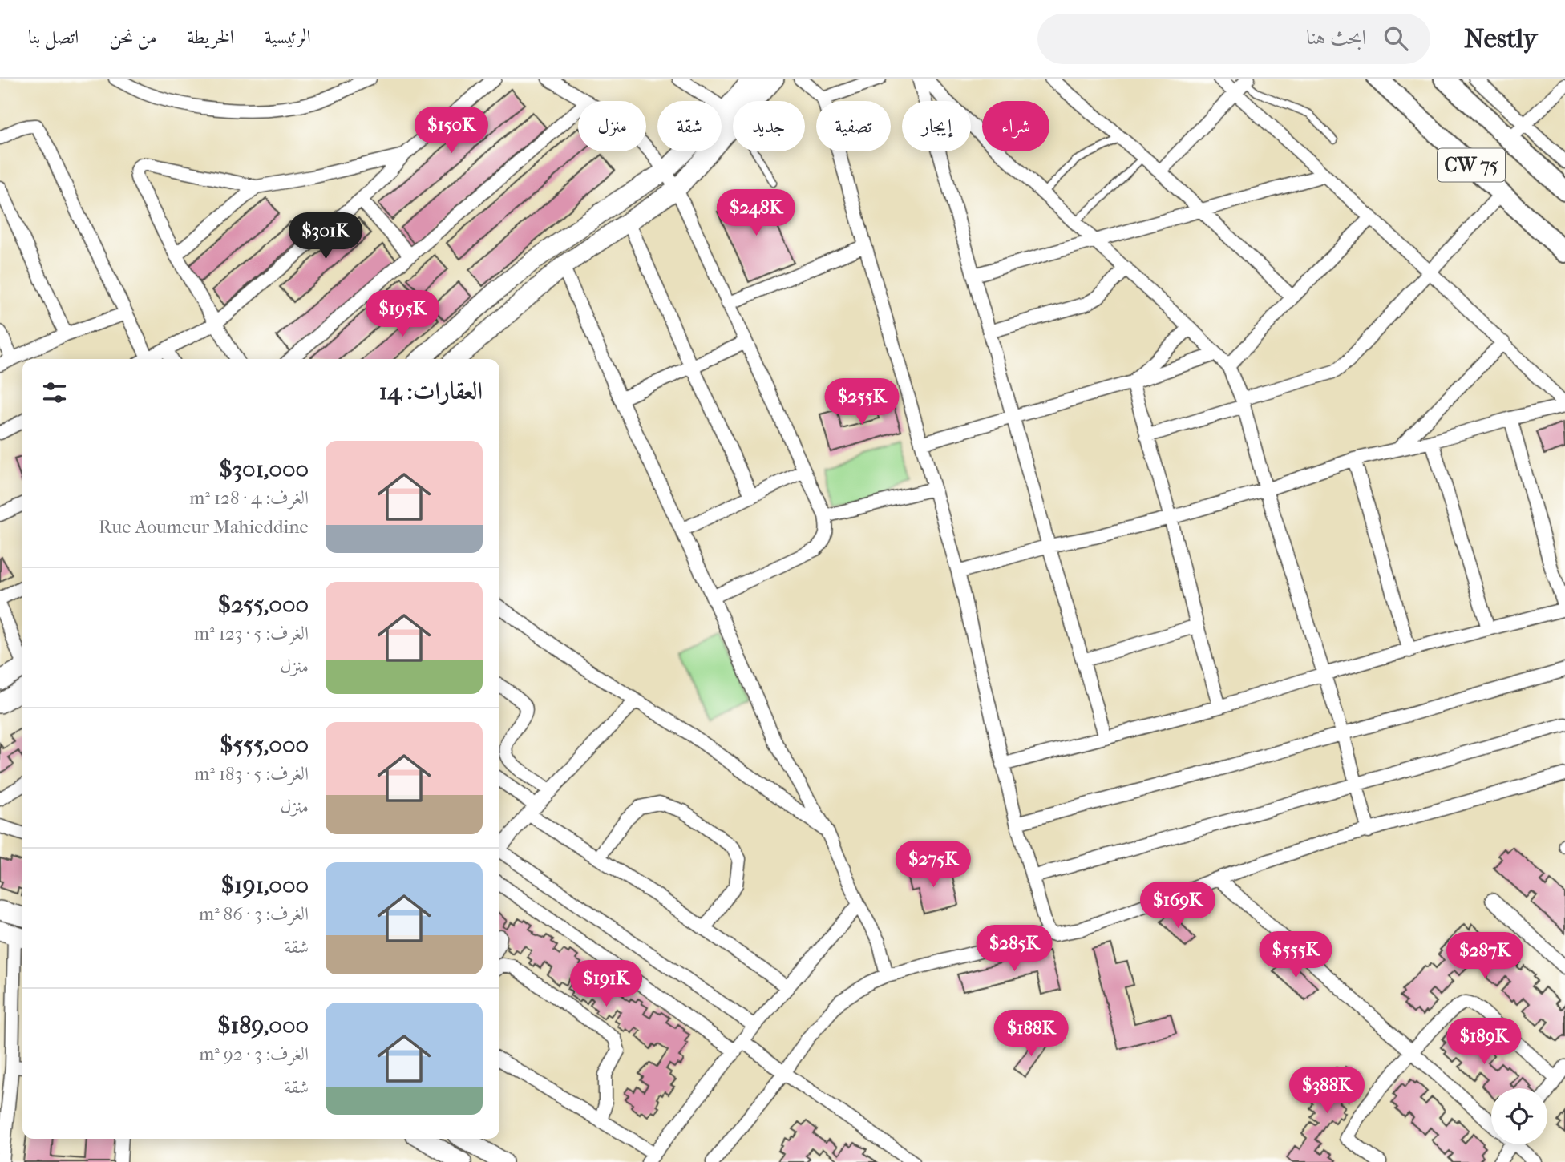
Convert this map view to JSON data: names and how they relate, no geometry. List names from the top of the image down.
{
  "streets": {
    "main road": ["CW 75"]
  },
  "page": {
    "header": "Nestly",
    "search": "ابحث هنا",
    "nav": [
      "الرئيسية",
      "الخريطة",
      "من نحن",
      "اتصل بنا"
    ],
    "chip": [
      "شراء",
      "إيجار",
      "تصفية",
      "جديد",
      "شقة",
      "منزل"
    ],
    "price": [
      "$150K",
      "$248K",
      "$301K",
      "$195K",
      "$255K",
      "$275K",
      "$169K",
      "$285K",
      "$555K",
      "$287K",
      "$191K",
      "$188K",
      "$189K",
      "$388K"
    ],
    "heading": "العقارات: 14",
    "list": [
      {
        "name": "$301,000",
        "note": "الغرف: 4 · 128 m² · Rue Aoumeur Mahieddine"
      },
      {
        "name": "$255,000",
        "note": "الغرف: 5 · 123 m² · منزل"
      },
      {
        "name": "$555,000",
        "note": "الغرف: 5 · 183 m² · منزل"
      },
      {
        "name": "$191,000",
        "note": "الغرف: 3 · 86 m² · شقة"
      },
      {
        "name": "$189,000",
        "note": "الغرف: 3 · 92 m² · شقة"
      }
    ]
  }
}
